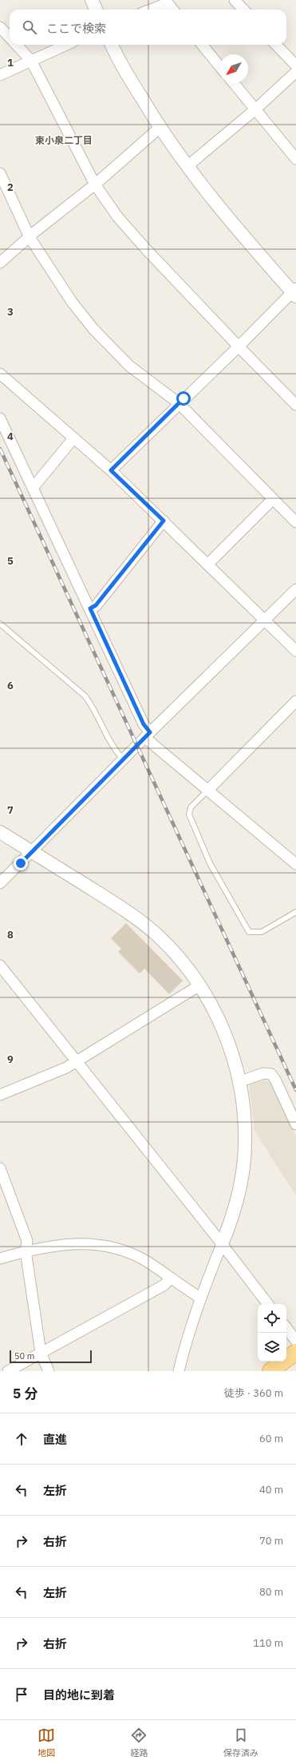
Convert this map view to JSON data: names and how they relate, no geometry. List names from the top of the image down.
{
  "districts": ["東小泉二丁目"],
  "scale_bar": "50 m",
  "north": "bottom left",
  "page": {
    "search": "ここで検索",
    "scale": "50 m",
    "heading": ["5 分", "徒歩 · 360 m"],
    "list": [
      ["直進", "60 m"],
      ["左折", "40 m"],
      ["右折", "70 m"],
      ["左折", "80 m"],
      ["右折", "110 m"],
      "目的地に到着"
    ],
    "nav": ["地図", "経路", "保存済み"]
  },
  "grid": {
    "rows": [
      "1",
      "2",
      "3",
      "4",
      "5",
      "6",
      "7",
      "8",
      "9"
    ]
  }
}
